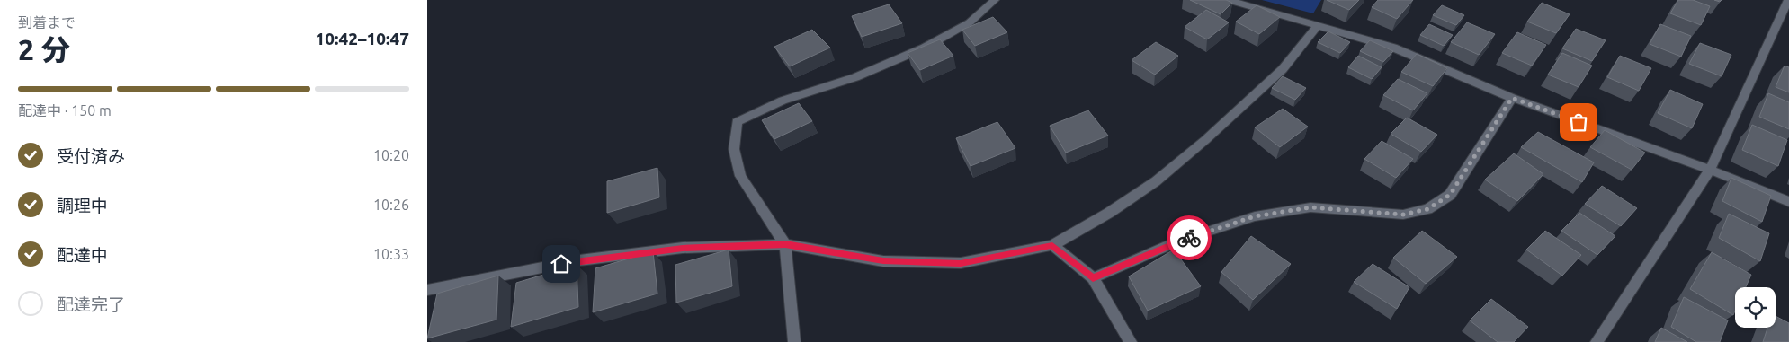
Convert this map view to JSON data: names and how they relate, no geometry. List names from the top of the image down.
{
  "page": {
    "heading": ["2 分", "到着まで", "10:42–10:47"],
    "bar": "配達中 · 150 m",
    "list": [
      ["受付済み", "10:20"],
      ["調理中", "10:26"],
      ["配達中", "10:33"],
      "配達完了"
    ]
  }
}
